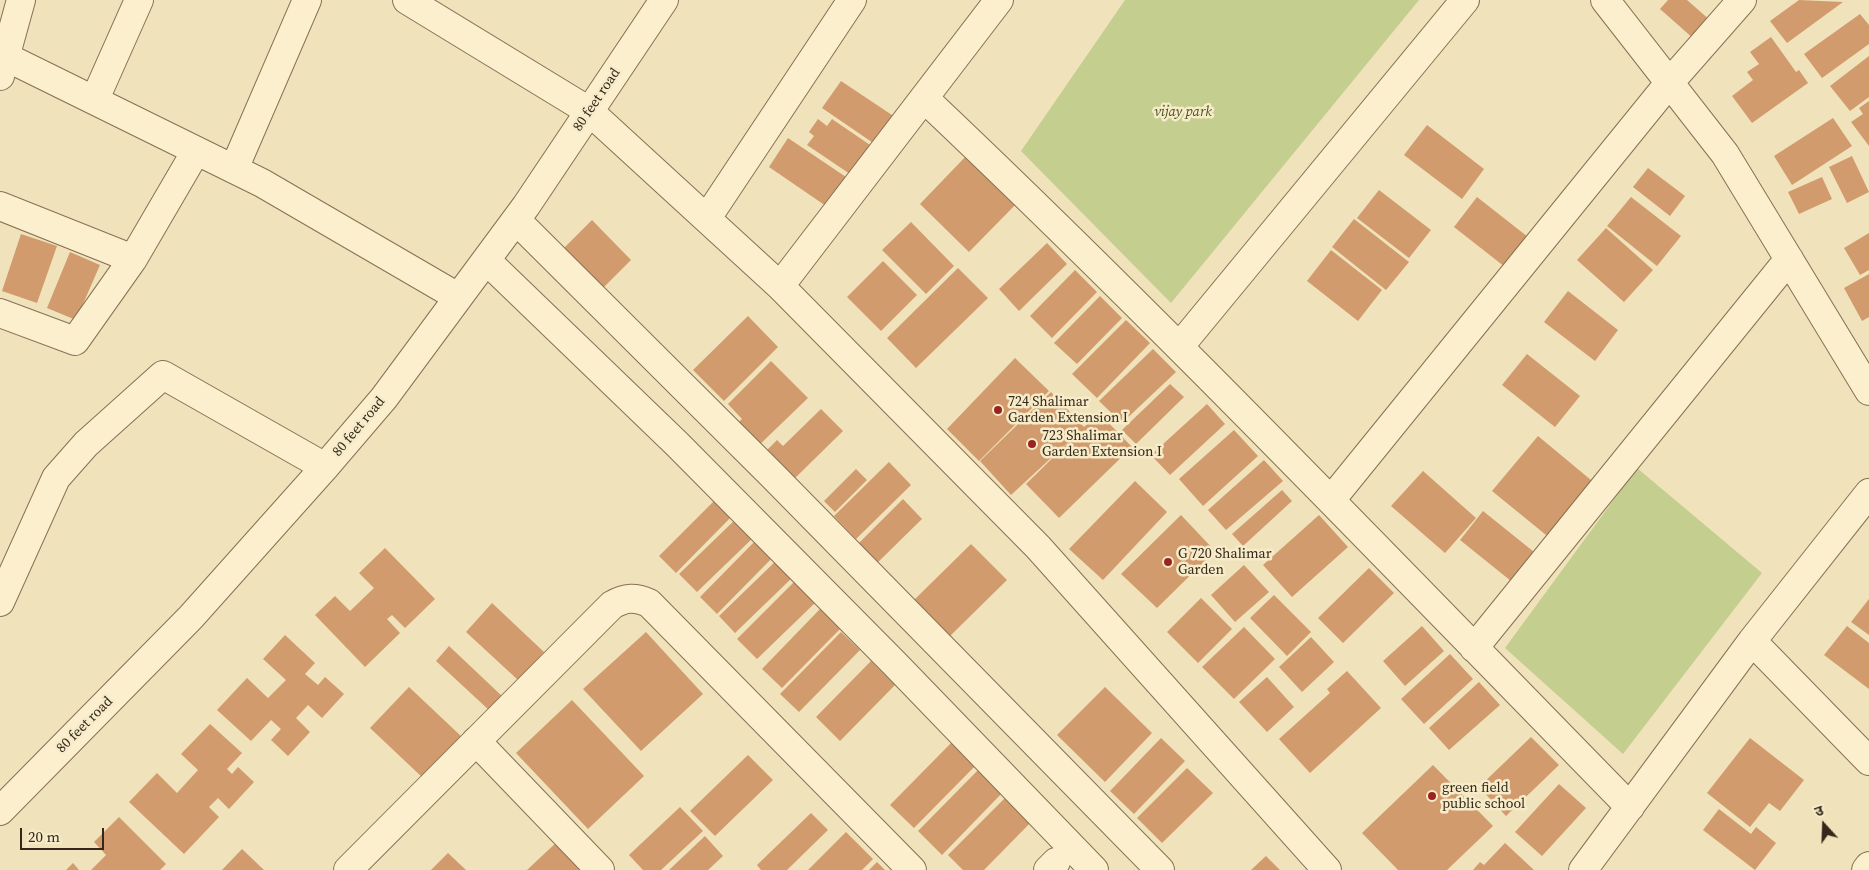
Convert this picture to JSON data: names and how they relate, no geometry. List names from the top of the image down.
{
  "streets": {
    "street": ["80 feet road"]
  },
  "parks": ["vijay park"],
  "places": [
    "724 Shalimar Garden Extension I",
    "723 Shalimar Garden Extension I",
    "G 720 Shalimar Garden",
    "green field public school"
  ],
  "scale_bar": "20 m",
  "north": "top"
}
